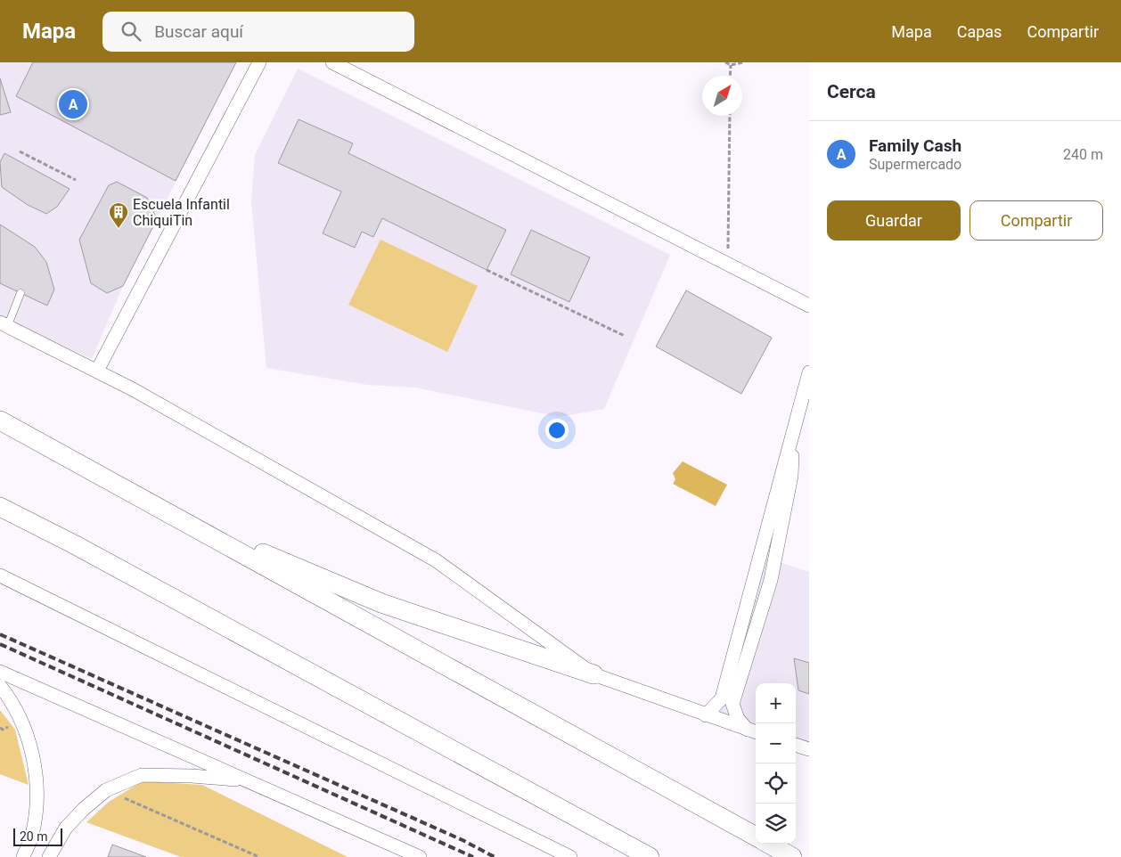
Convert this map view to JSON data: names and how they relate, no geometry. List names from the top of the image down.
{
  "places": {
    "building": ["Escuela Infantil ChiquiTin"]
  },
  "scale_bar": "20 m",
  "north": "top right",
  "page": {
    "header": "Mapa",
    "search": "Buscar aquí",
    "nav": ["Mapa", "Capas", "Compartir"],
    "heading": "Cerca",
    "pins": "A",
    "list": [
      {
        "mark": "A",
        "name": "Family Cash",
        "note": "Supermercado",
        "value": "240 m"
      }
    ],
    "buttons": ["Guardar", "Compartir"],
    "map_buttons": ["+", "−"],
    "scale": "20 m"
  }
}
